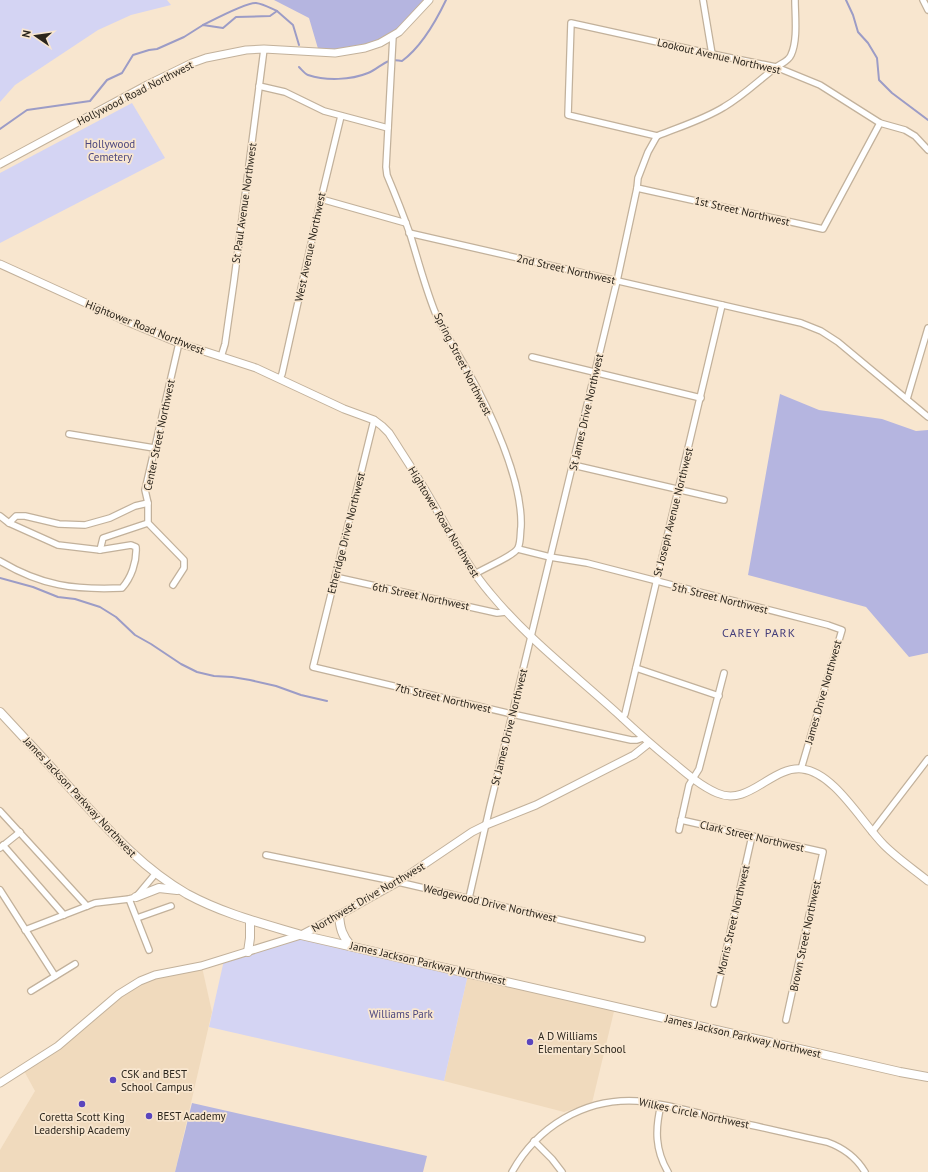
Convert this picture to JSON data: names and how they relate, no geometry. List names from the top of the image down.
{
  "streets": {
    "main road": ["James Jackson Parkway Northwest"],
    "street": [
      "Lookout Avenue Northwest",
      "Hollywood Road Northwest",
      "St Paul Avenue Northwest",
      "1st Street Northwest",
      "West Avenue Northwest",
      "2nd Street Northwest",
      "Hightower Road Northwest",
      "Spring Street Northwest",
      "St James Drive Northwest",
      "Center Street Northwest",
      "St Joseph Avenue Northwest",
      "Etheridge Drive Northwest",
      "6th Street Northwest",
      "5th Street Northwest",
      "James Drive Northwest",
      "7th Street Northwest",
      "Clark Street Northwest",
      "Northwest Drive Northwest",
      "Wedgewood Drive Northwest",
      "Morris Street Northwest",
      "Brown Street Northwest",
      "Wilkes Circle Northwest"
    ]
  },
  "crossings": [
    ["Lookout Avenue Northwest", "1st Street Northwest"],
    ["Lookout Avenue Northwest", "St James Drive Northwest"],
    ["Hollywood Road Northwest", "St Paul Avenue Northwest"],
    ["Hollywood Road Northwest", "Spring Street Northwest"],
    ["St Paul Avenue Northwest", "Hightower Road Northwest"],
    ["1st Street Northwest", "St James Drive Northwest"],
    ["West Avenue Northwest", "Hightower Road Northwest"],
    ["2nd Street Northwest", "Spring Street Northwest"],
    ["2nd Street Northwest", "St James Drive Northwest"],
    ["2nd Street Northwest", "St Joseph Avenue Northwest"],
    ["Hightower Road Northwest", "St James Drive Northwest"],
    ["Hightower Road Northwest", "Center Street Northwest"],
    ["Hightower Road Northwest", "St Joseph Avenue Northwest"],
    ["Hightower Road Northwest", "Etheridge Drive Northwest"],
    ["Hightower Road Northwest", "6th Street Northwest"],
    ["Hightower Road Northwest", "James Drive Northwest"],
    ["Hightower Road Northwest", "7th Street Northwest"],
    ["Hightower Road Northwest", "Northwest Drive Northwest"],
    ["Spring Street Northwest", "5th Street Northwest"],
    ["St James Drive Northwest", "5th Street Northwest"],
    ["St James Drive Northwest", "7th Street Northwest"],
    ["St James Drive Northwest", "Northwest Drive Northwest"],
    ["St James Drive Northwest", "Wedgewood Drive Northwest"],
    ["St Joseph Avenue Northwest", "5th Street Northwest"],
    ["Etheridge Drive Northwest", "6th Street Northwest"],
    ["Etheridge Drive Northwest", "7th Street Northwest"],
    ["5th Street Northwest", "James Drive Northwest"],
    ["7th Street Northwest", "Northwest Drive Northwest"],
    ["James Jackson Parkway Northwest", "Northwest Drive Northwest"],
    ["Clark Street Northwest", "Morris Street Northwest"],
    ["Clark Street Northwest", "Brown Street Northwest"],
    ["Northwest Drive Northwest", "Wedgewood Drive Northwest"]
  ],
  "districts": ["CAREY PARK"],
  "parks": ["Hollywood Cemetery", "Williams Park"],
  "places": [
    "A D Williams Elementary School",
    "CSK and BEST School Campus",
    "Coretta Scott King Leadership Academy",
    "BEST Academy"
  ],
  "north": "left"
}
